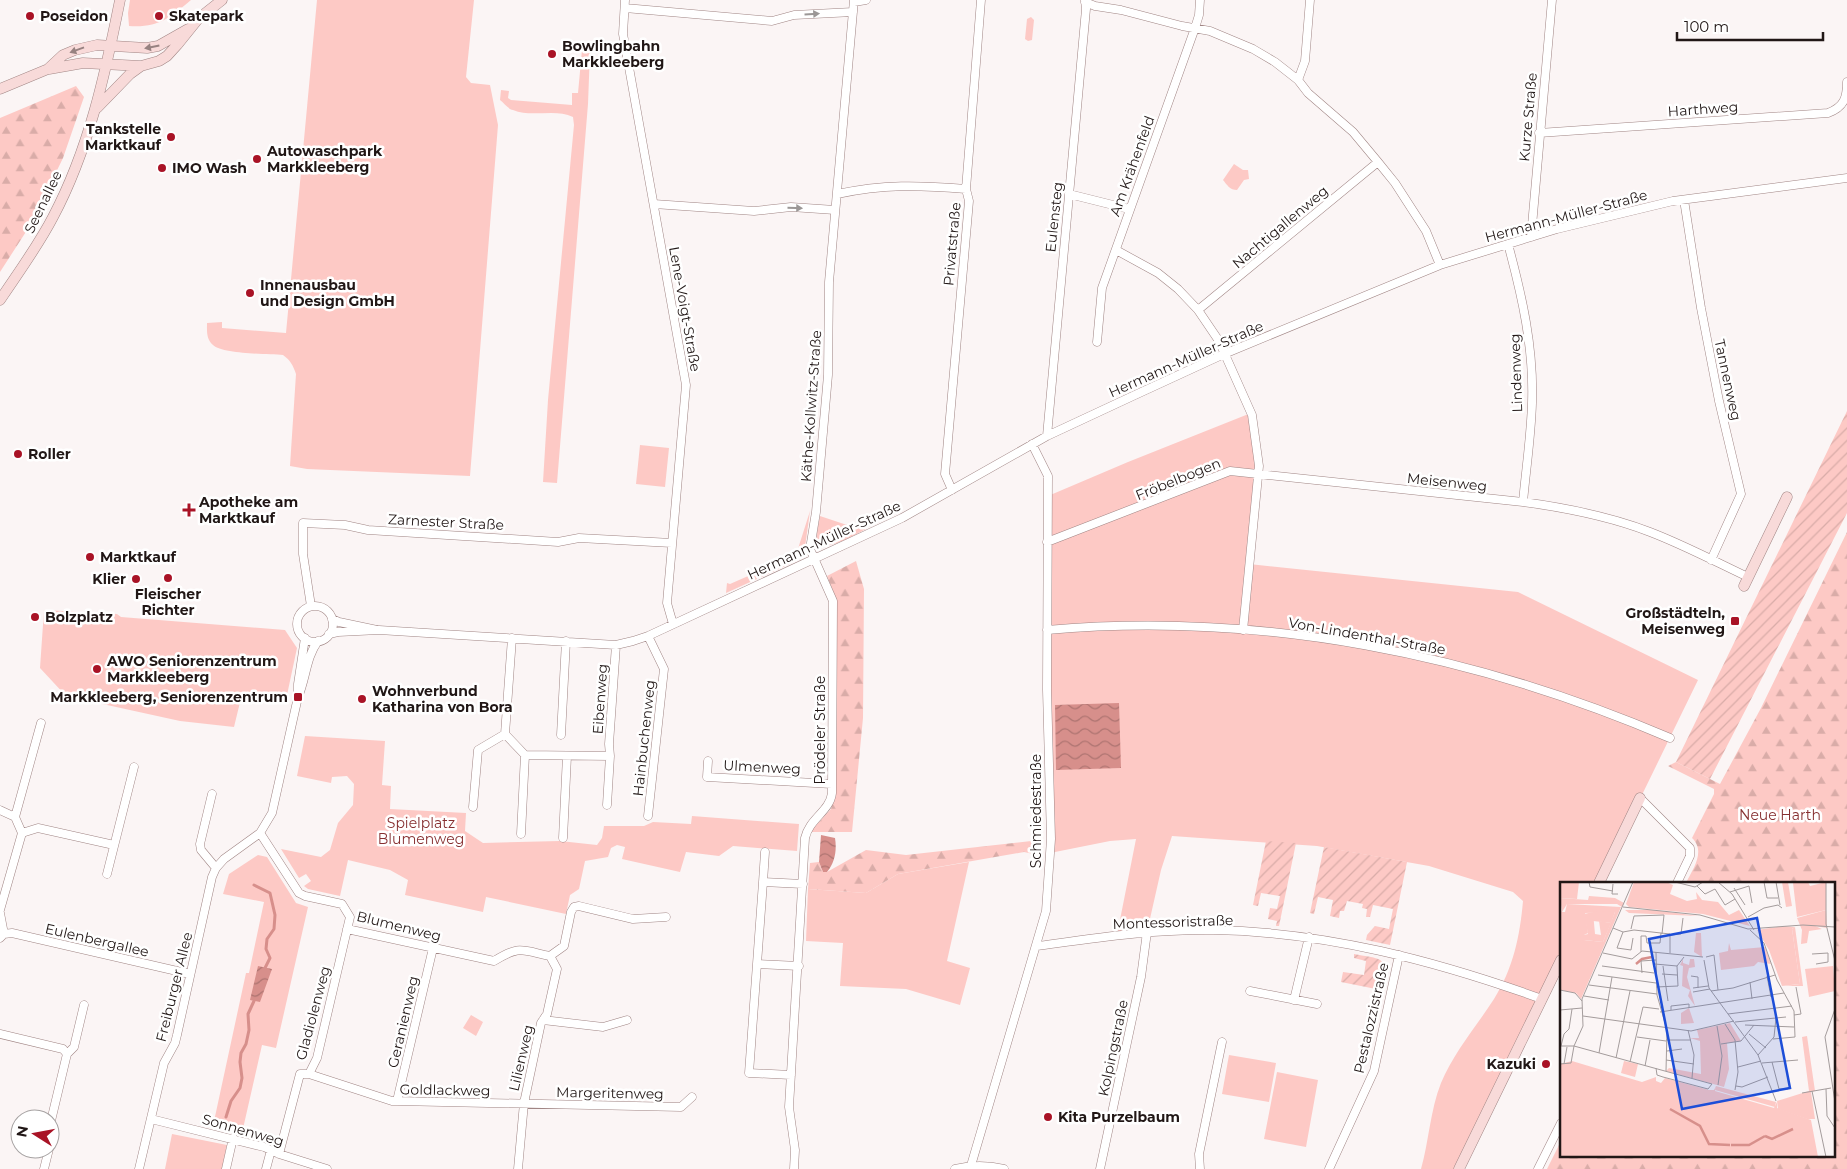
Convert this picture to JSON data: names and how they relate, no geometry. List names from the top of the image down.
{
  "streets": {
    "main road": ["Seenallee"],
    "street": [
      "Harthweg",
      "Kurze Straße",
      "Am Krähenfeld",
      "Hermann-Müller-Straße",
      "Eulensteg",
      "Nachtigallenweg",
      "Privatstraße",
      "Lene-Voigt-Straße",
      "Lindenweg",
      "Tannenweg",
      "Käthe-Kollwitz-Straße",
      "Fröbelbogen",
      "Meisenweg",
      "Zarnester Straße",
      "Von-Lindenthal-Straße",
      "Eibenweg",
      "Prödeler Straße",
      "Hainbuchenweg",
      "Ulmenweg",
      "Schmiedestraße",
      "Montessoristraße",
      "Blumenweg",
      "Eulenbergallee",
      "Freiburger Allee",
      "Gladiolenweg",
      "Pestalozzistraße",
      "Geranienweg",
      "Kolpingstraße",
      "Lilienweg",
      "Goldlackweg",
      "Margeritenweg",
      "Sonnenweg"
    ]
  },
  "crossings": [
    ["Harthweg", "Kurze Straße"],
    ["Kurze Straße", "Hermann-Müller-Straße"],
    ["Hermann-Müller-Straße", "Eulensteg"],
    ["Hermann-Müller-Straße", "Privatstraße"],
    ["Hermann-Müller-Straße", "Lene-Voigt-Straße"],
    ["Hermann-Müller-Straße", "Lindenweg"],
    ["Hermann-Müller-Straße", "Tannenweg"],
    ["Hermann-Müller-Straße", "Käthe-Kollwitz-Straße"],
    ["Hermann-Müller-Straße", "Zarnester Straße"],
    ["Hermann-Müller-Straße", "Eibenweg"],
    ["Hermann-Müller-Straße", "Prödeler Straße"],
    ["Hermann-Müller-Straße", "Hainbuchenweg"],
    ["Hermann-Müller-Straße", "Schmiedestraße"],
    ["Lene-Voigt-Straße", "Zarnester Straße"],
    ["Lindenweg", "Meisenweg"],
    ["Tannenweg", "Meisenweg"],
    ["Käthe-Kollwitz-Straße", "Prödeler Straße"],
    ["Fröbelbogen", "Meisenweg"],
    ["Fröbelbogen", "Schmiedestraße"],
    ["Von-Lindenthal-Straße", "Schmiedestraße"],
    ["Prödeler Straße", "Ulmenweg"],
    ["Schmiedestraße", "Montessoristraße"],
    ["Montessoristraße", "Pestalozzistraße"],
    ["Montessoristraße", "Kolpingstraße"],
    ["Blumenweg", "Gladiolenweg"],
    ["Blumenweg", "Geranienweg"],
    ["Blumenweg", "Lilienweg"],
    ["Eulenbergallee", "Freiburger Allee"],
    ["Freiburger Allee", "Sonnenweg"],
    ["Gladiolenweg", "Goldlackweg"],
    ["Gladiolenweg", "Sonnenweg"],
    ["Geranienweg", "Goldlackweg"],
    ["Lilienweg", "Goldlackweg"],
    ["Lilienweg", "Margeritenweg"],
    ["Goldlackweg", "Margeritenweg"]
  ],
  "parks": ["Neue Harth", "Spielplatz Blumenweg"],
  "places": {
    "other": [
      "Poseidon",
      "Skatepark",
      "Bowlingbahn Markkleeberg",
      "Tankstelle Marktkauf",
      "Autowaschpark Markkleeberg",
      "IMO Wash",
      "Innenausbau und Design GmbH",
      "Roller",
      "Marktkauf",
      "Fleischer Richter",
      "Klier",
      "Bolzplatz",
      "AWO Seniorenzentrum Markkleeberg",
      "Wohnverbund Katharina von Bora",
      "Kazuki",
      "Kita Purzelbaum"
    ],
    "health": ["Apotheke am Marktkauf"],
    "transit": ["Großstädteln, Meisenweg", "Markkleeberg, Seniorenzentrum"]
  },
  "scale_bar": "100 m",
  "north": "left"
}
